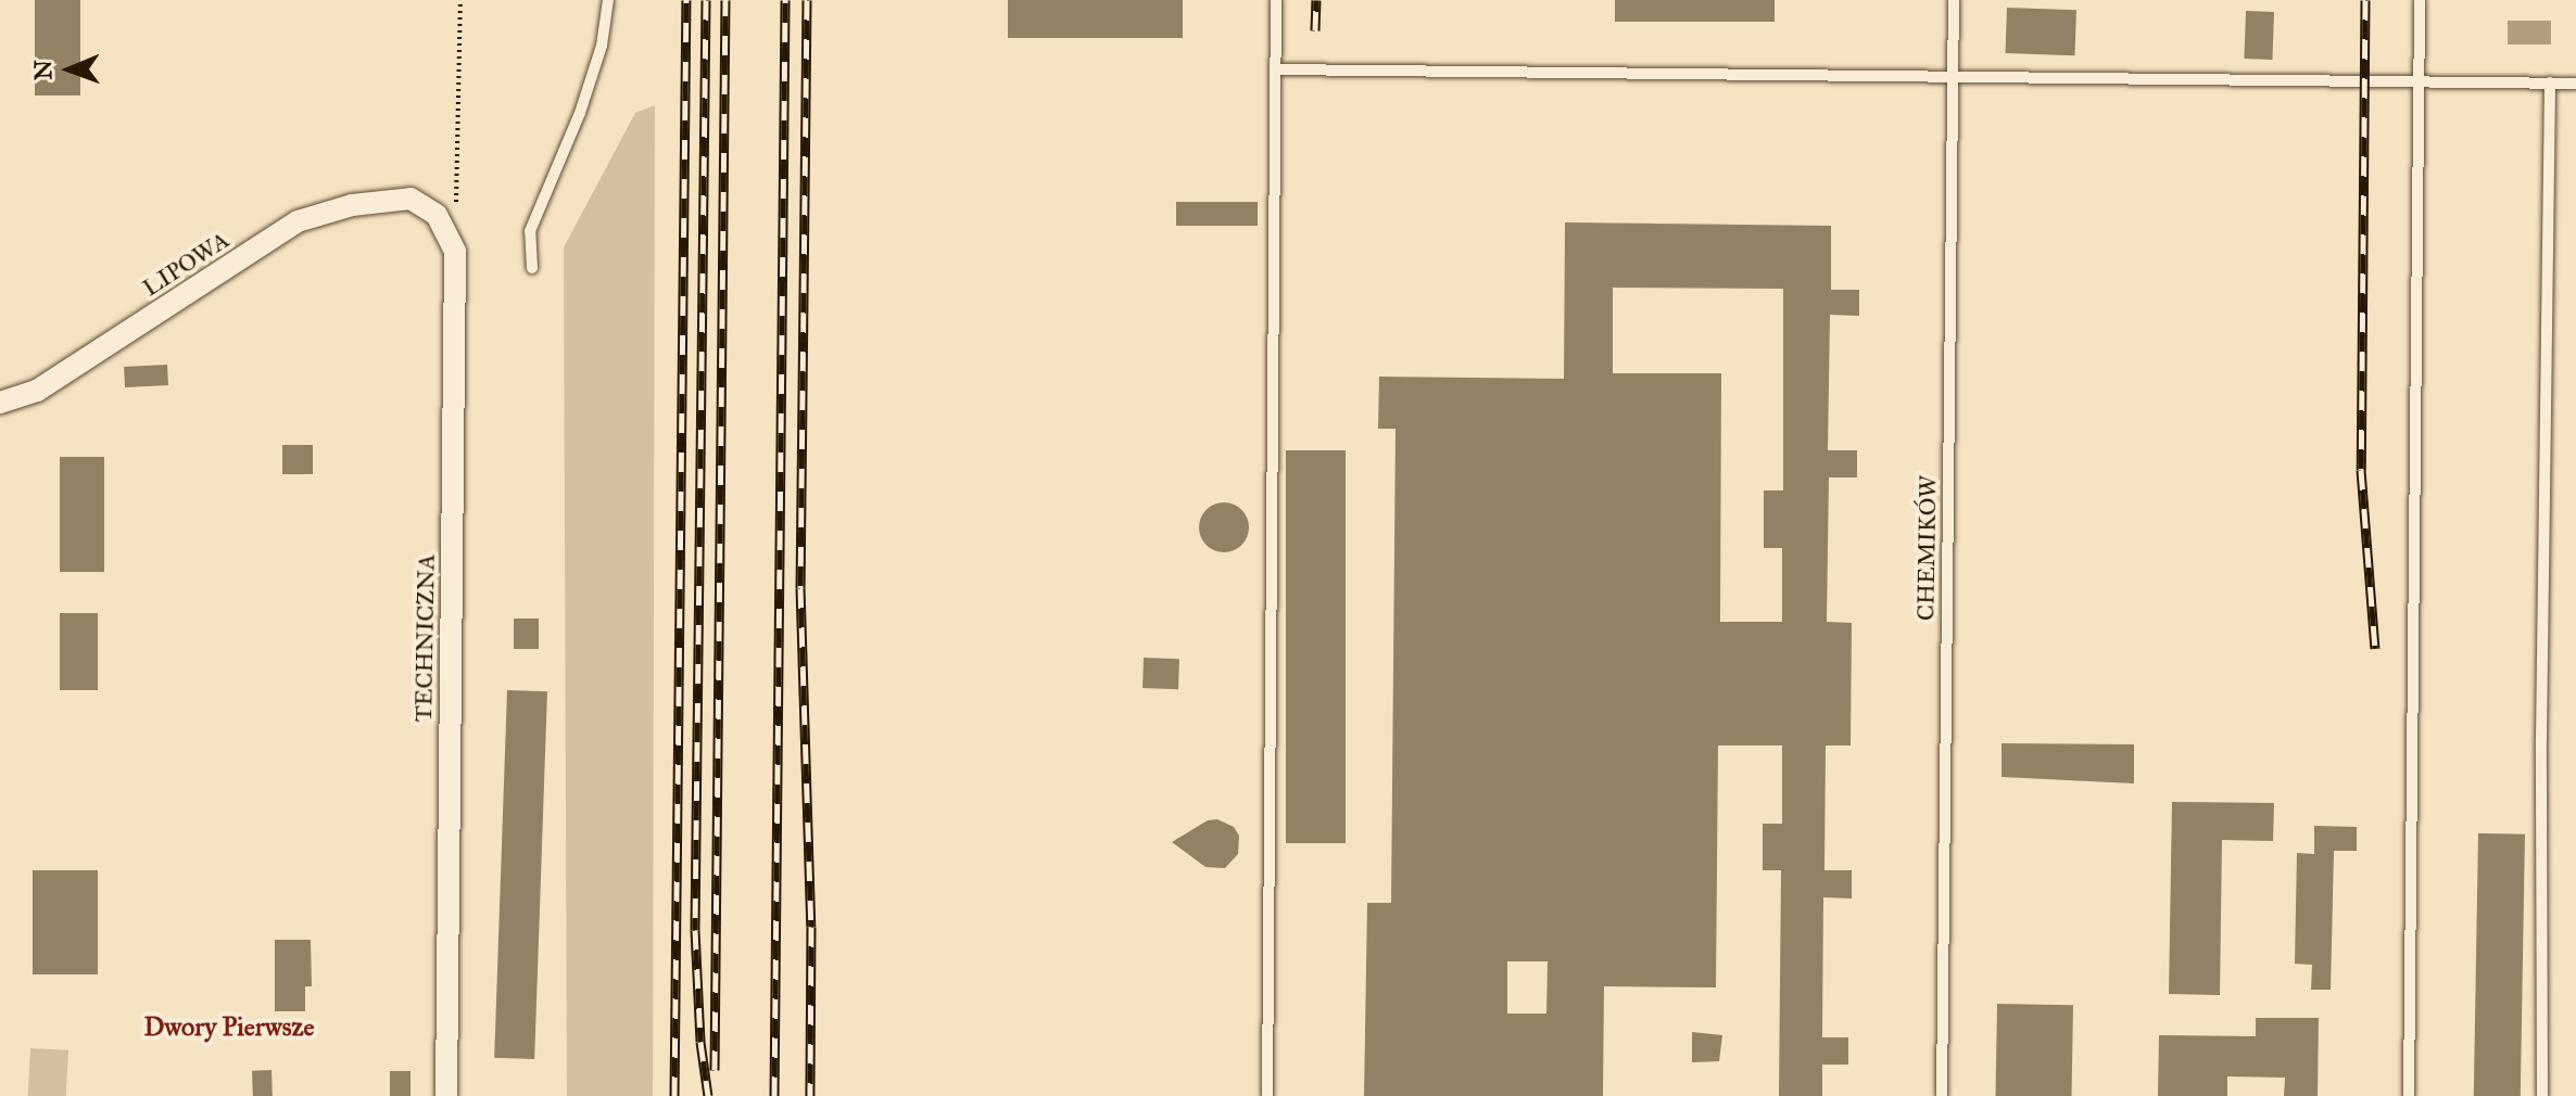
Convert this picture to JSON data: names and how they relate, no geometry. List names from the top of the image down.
{
  "streets": {
    "street": ["LIPOWA", "TECHNICZNA"],
    "lane": ["CHEMIKÓW"]
  },
  "crossings": [
    ["LIPOWA", "TECHNICZNA"]
  ],
  "districts": ["Dwory Pierwsze"],
  "north": "left"
}
